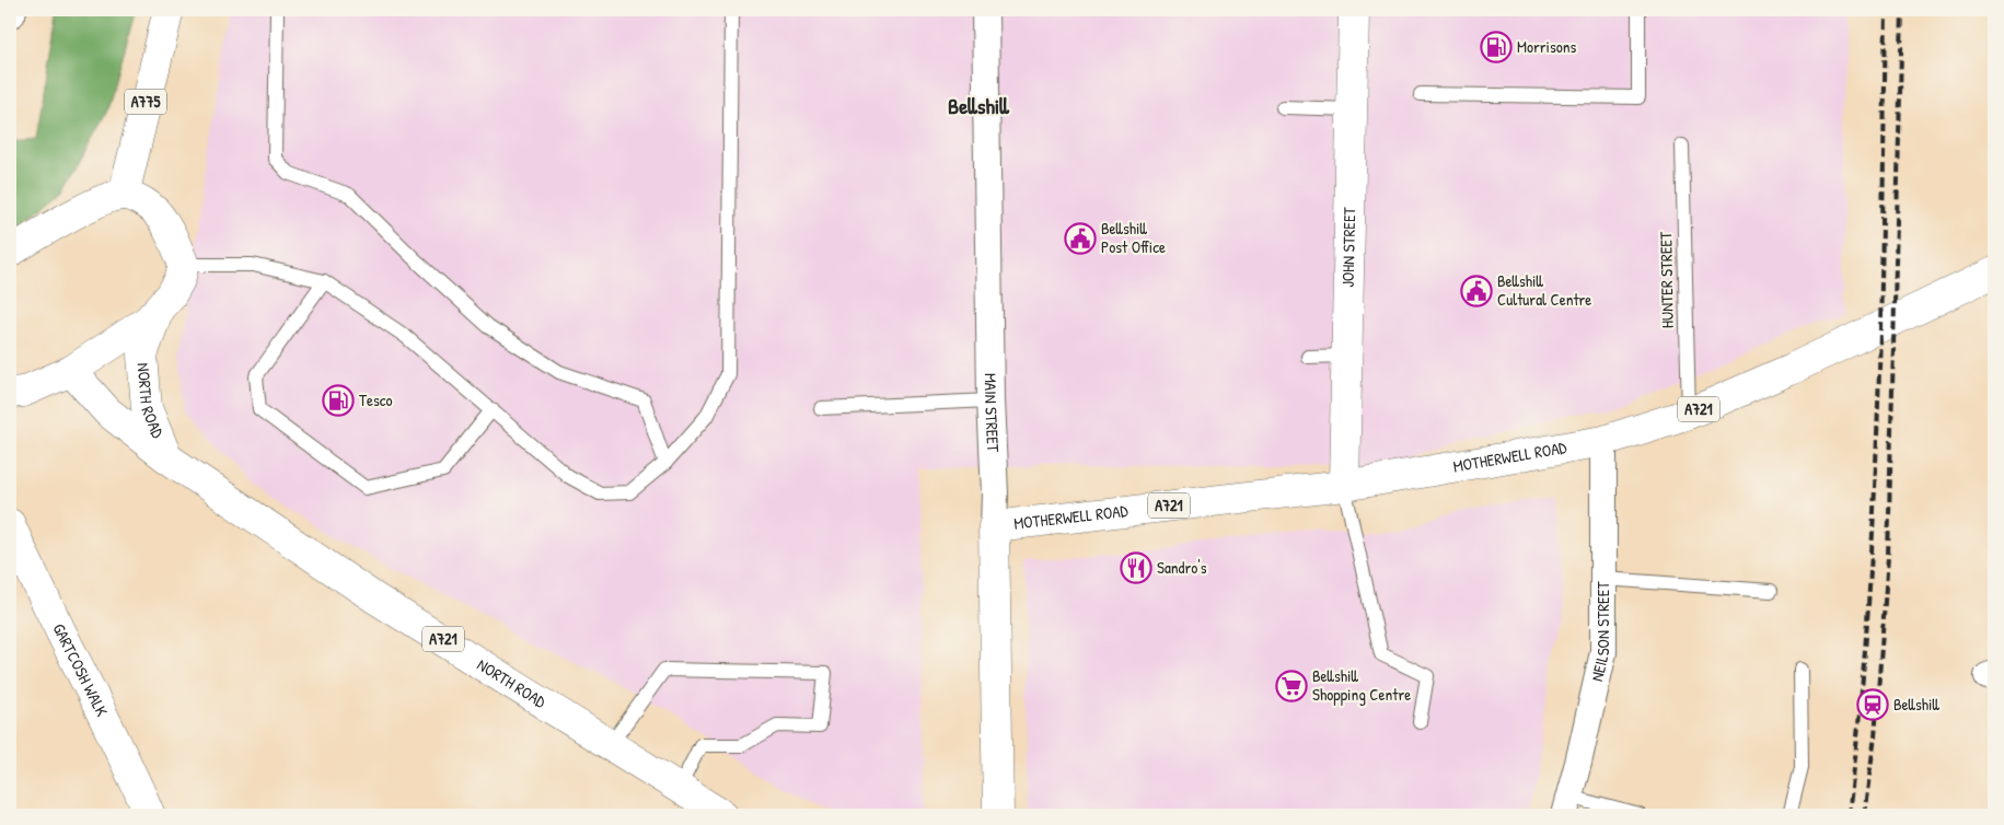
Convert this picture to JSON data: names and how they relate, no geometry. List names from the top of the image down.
{
  "streets": {
    "main road": [
      "A775",
      "JOHN STREET",
      "NORTH ROAD",
      "A721",
      "MAIN STREET",
      "MOTHERWELL ROAD",
      "GARTCOSH WALK"
    ],
    "street": ["NEILSON STREET"],
    "lane": ["HUNTER STREET"]
  },
  "crossings": [
    ["JOHN STREET", "MOTHERWELL ROAD"],
    ["HUNTER STREET", "MOTHERWELL ROAD"],
    ["MAIN STREET", "MOTHERWELL ROAD"],
    ["MOTHERWELL ROAD", "NEILSON STREET"]
  ],
  "districts": ["Bellshill"],
  "places": {
    "fuel station": ["Morrisons", "Tesco"],
    "public building": ["Bellshill Post Office", "Bellshill Cultural Centre"],
    "restaurant": ["Sandro's"],
    "supermarket": ["Bellshill Shopping Centre"],
    "station": ["Bellshill"]
  }
}
